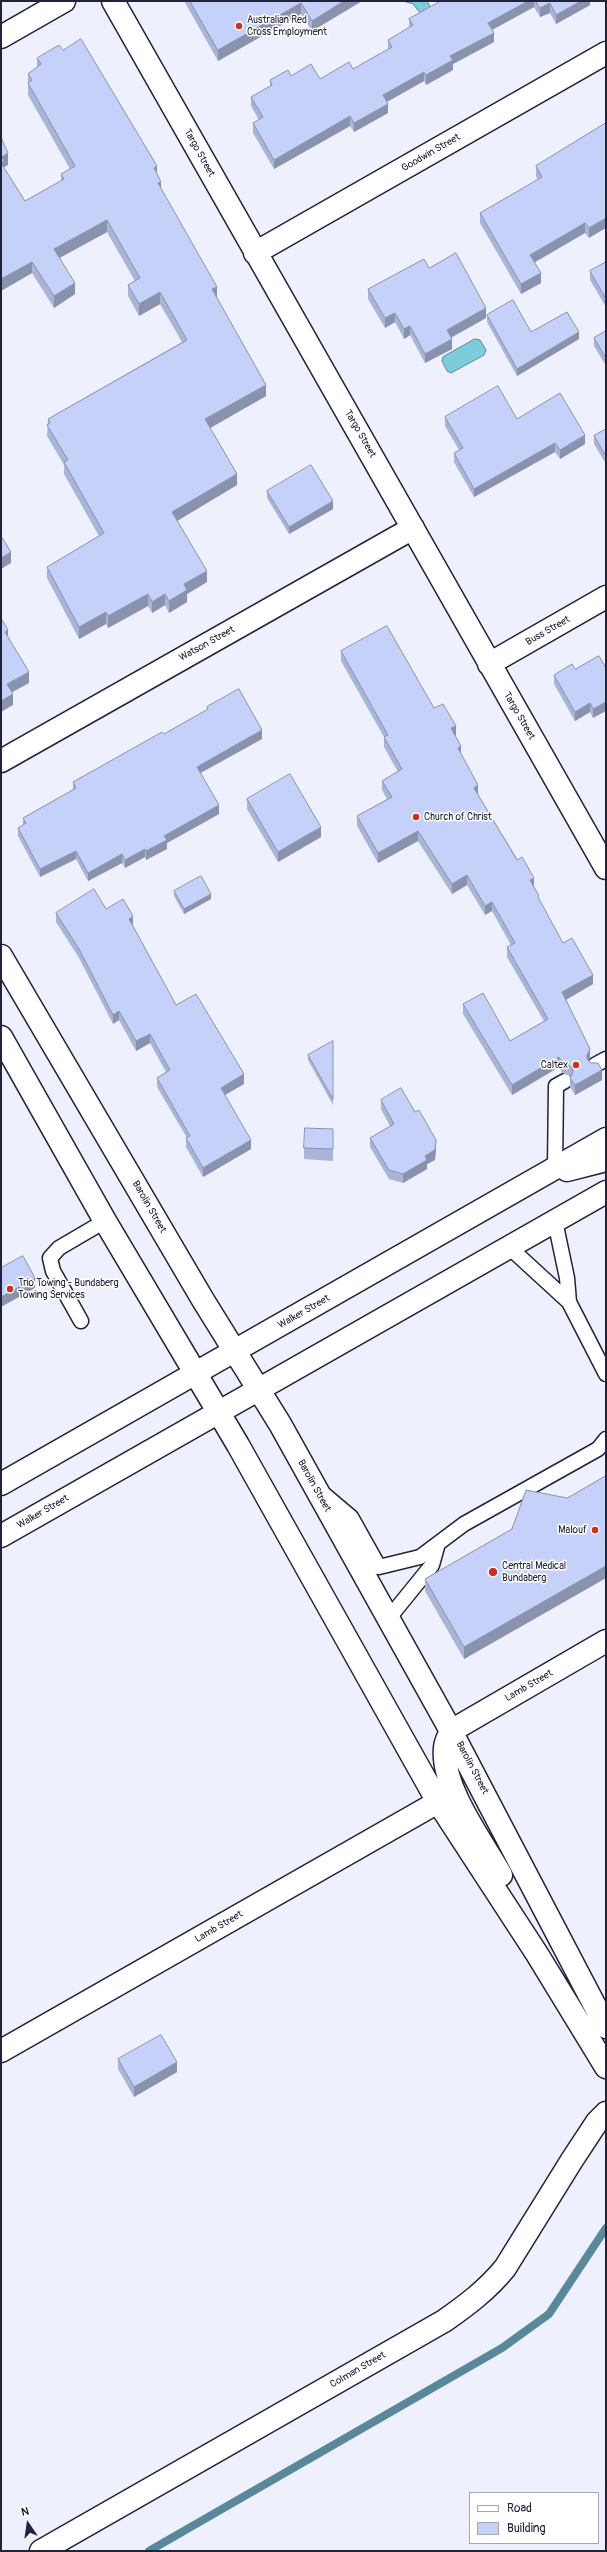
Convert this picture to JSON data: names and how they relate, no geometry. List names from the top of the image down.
{
  "streets": {
    "main road": [
      "Targo Street",
      "Goodwin Street",
      "Buss Street",
      "Watson Street",
      "Barolin Street",
      "Walker Street",
      "Lamb Street",
      "Colman Street"
    ]
  },
  "crossings": [
    ["Targo Street", "Goodwin Street"],
    ["Targo Street", "Buss Street"],
    ["Targo Street", "Watson Street"],
    ["Barolin Street", "Walker Street"],
    ["Barolin Street", "Lamb Street"]
  ],
  "places": [
    "Australian Red Cross Employment",
    "Church of Christ",
    "Caltex",
    "Trio Towing - Bundaberg Towing Services",
    "Malouf",
    "Central Medical Bundaberg"
  ],
  "legend": ["Road", "Building"],
  "north": "top"
}
